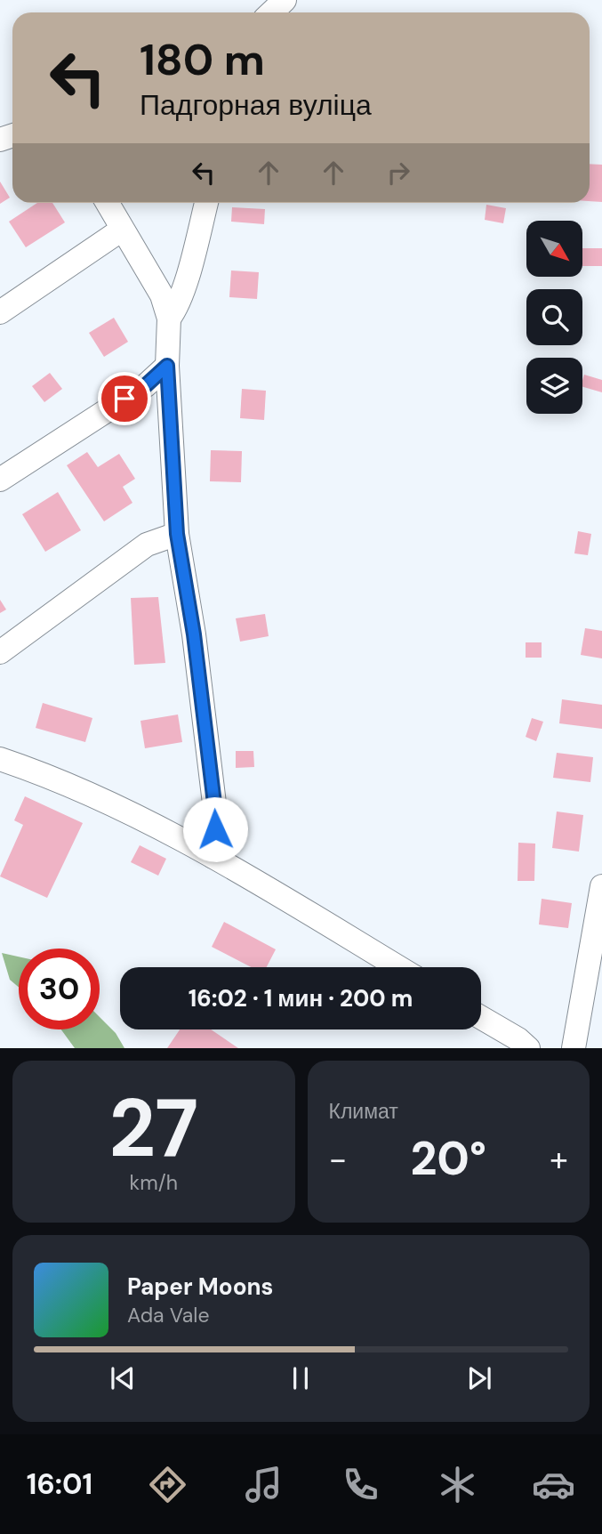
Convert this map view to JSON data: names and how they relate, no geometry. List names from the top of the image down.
{
  "north": "bottom right",
  "page": {
    "turn": ["180 m", "Падгорная вуліца"],
    "limit": "30",
    "trip": "16:02 · 1 мин · 200 m",
    "tile": [
      ["27", "km/h"],
      "Климат"
    ],
    "heat": ["−", "20°", "+"],
    "song": ["Paper Moons", "Ada Vale"],
    "tabs": "16:01"
  }
}
